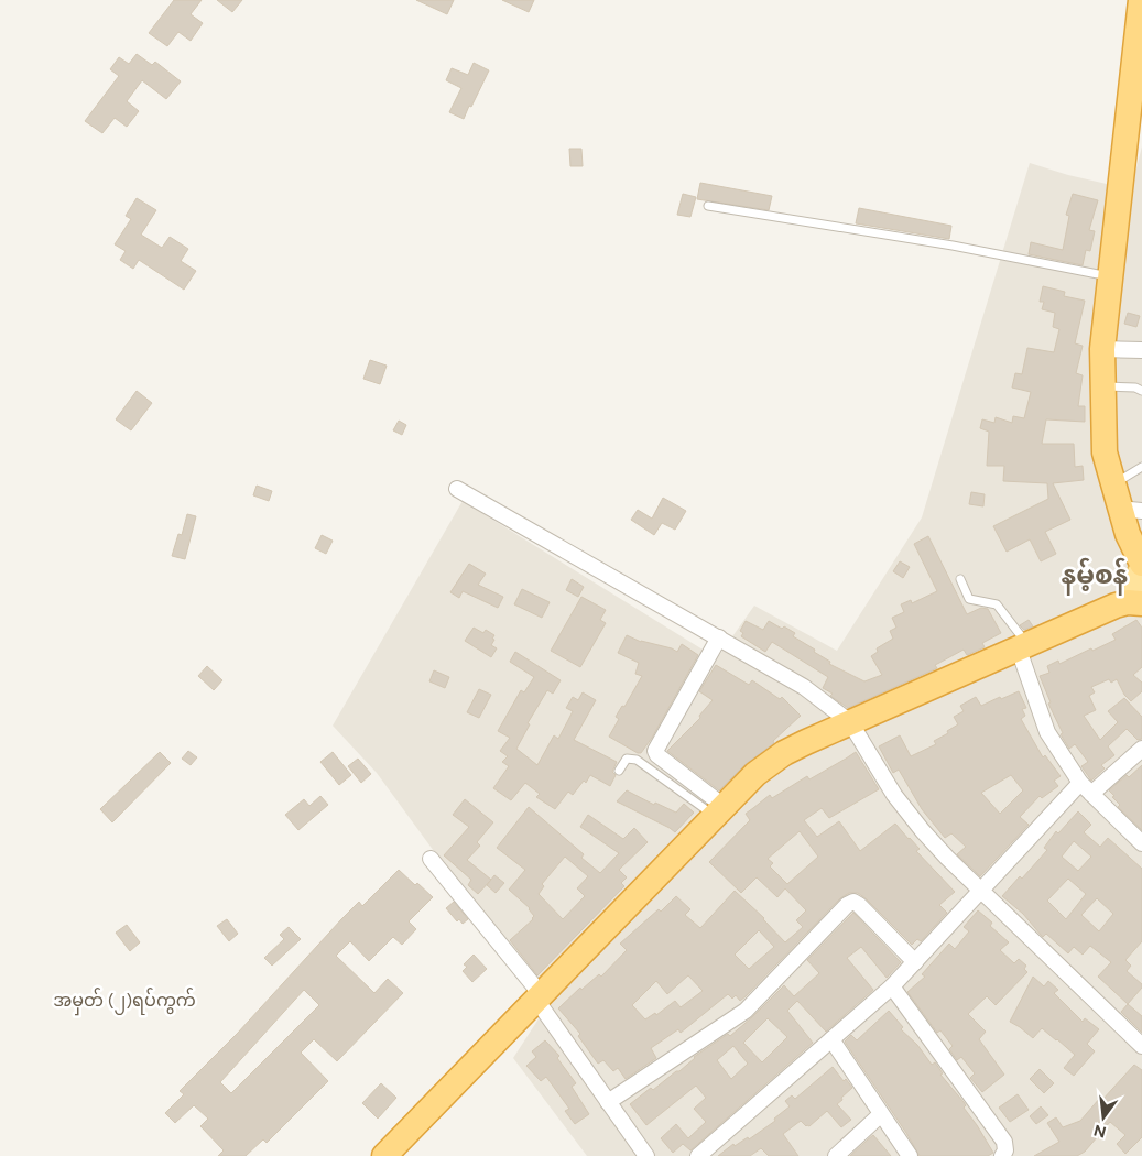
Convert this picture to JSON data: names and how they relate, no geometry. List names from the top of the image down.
{
  "districts": ["နမ့်စန်", "အမှတ် (၂)ရပ်ကွက်"],
  "north": "bottom"
}
